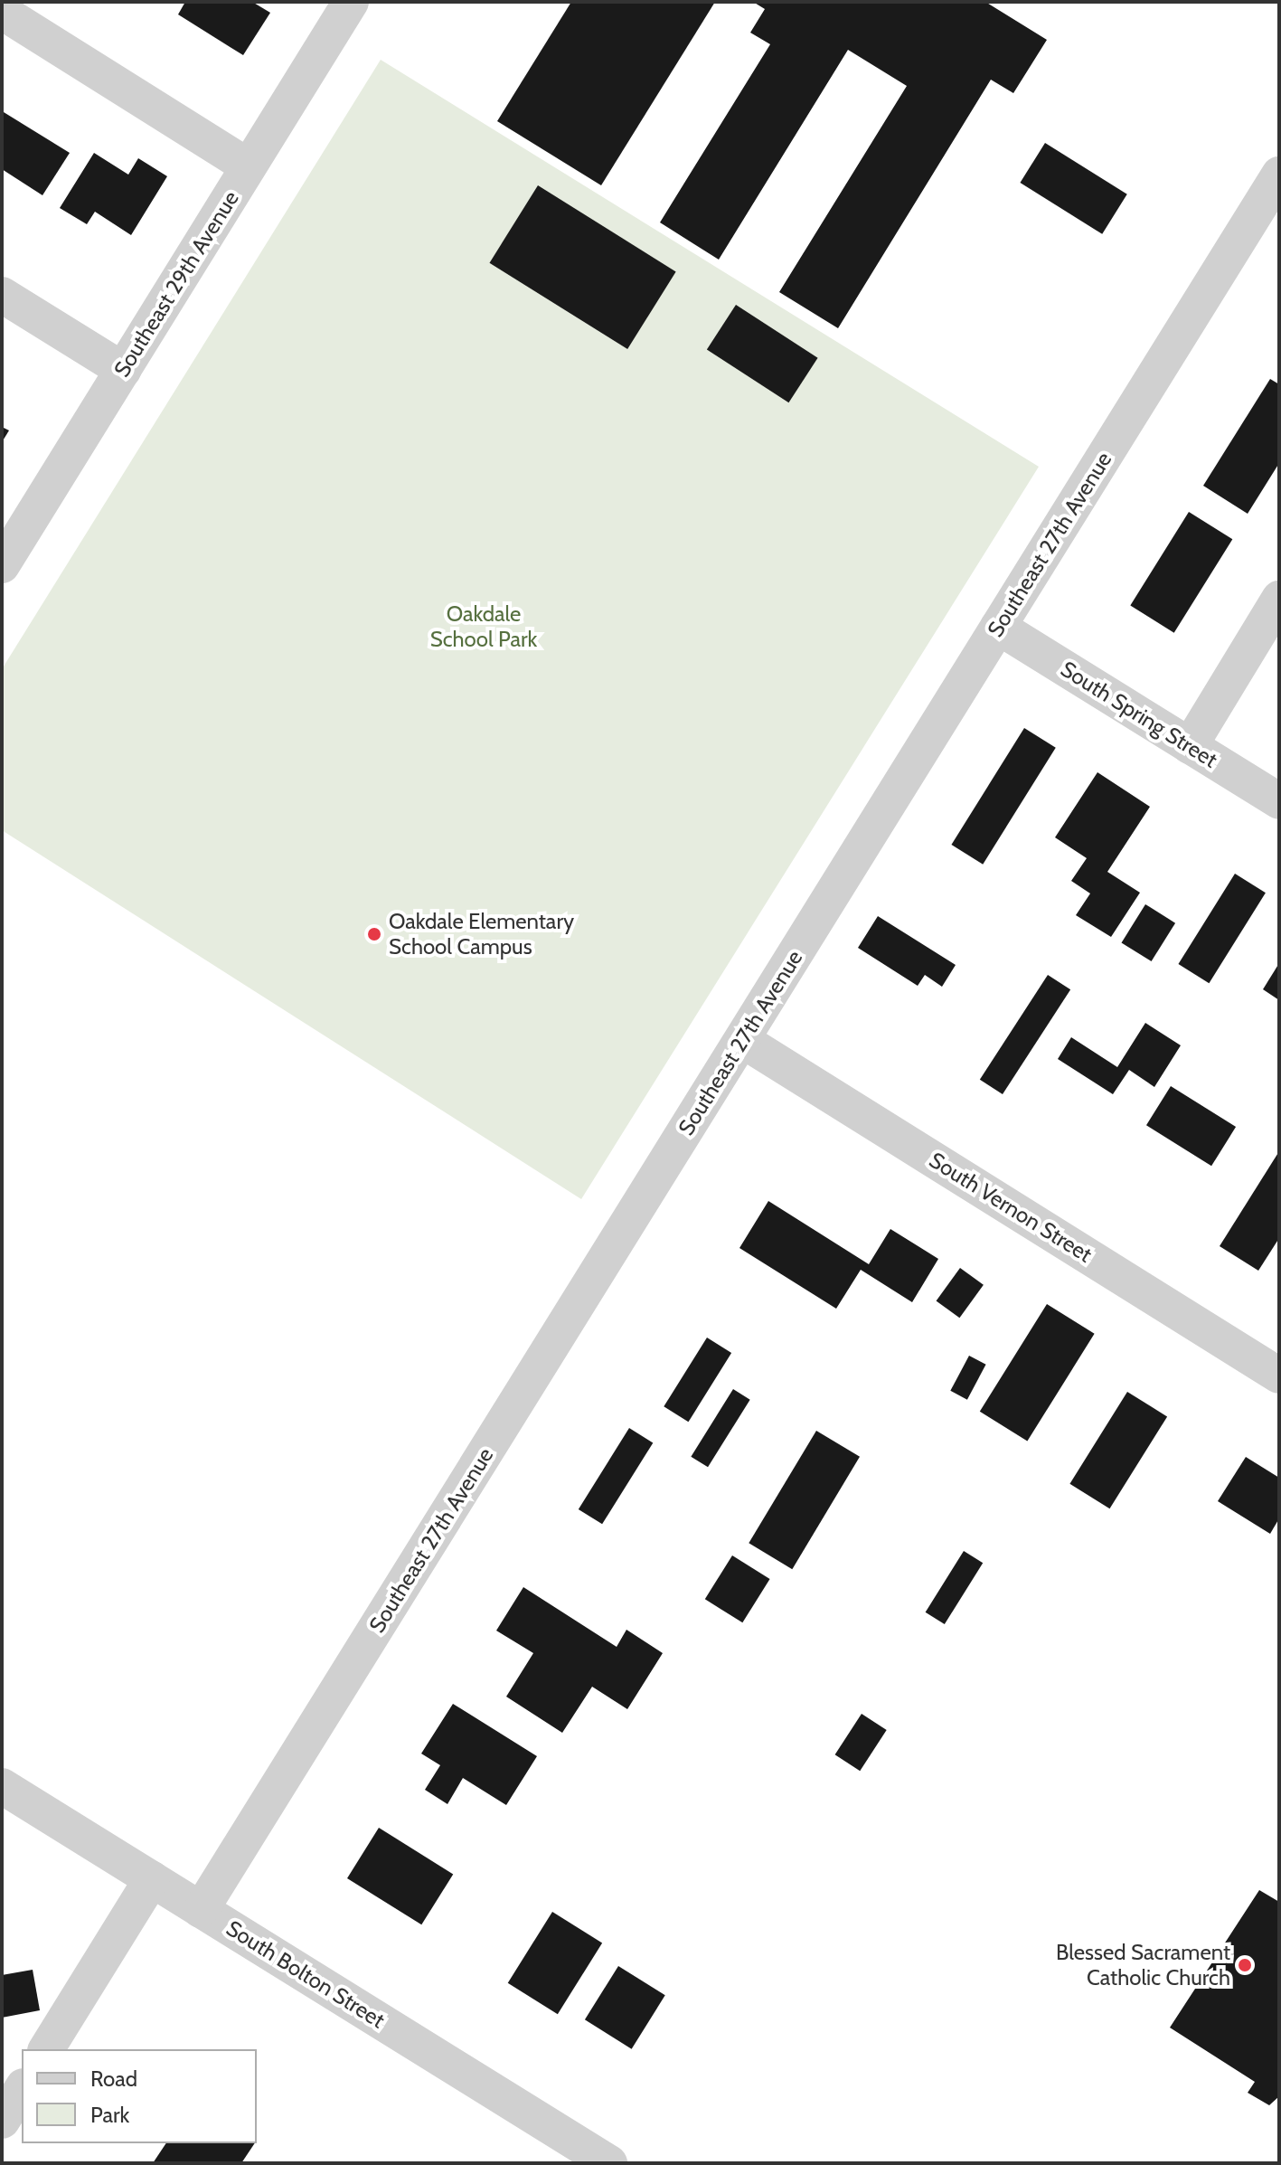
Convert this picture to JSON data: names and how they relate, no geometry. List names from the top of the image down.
{
  "streets": {
    "street": [
      "Southeast 29th Avenue",
      "Southeast 27th Avenue",
      "South Spring Street",
      "South Vernon Street",
      "South Bolton Street"
    ]
  },
  "crossings": [
    ["Southeast 27th Avenue", "South Spring Street"],
    ["Southeast 27th Avenue", "South Vernon Street"],
    ["Southeast 27th Avenue", "South Bolton Street"]
  ],
  "parks": ["Oakdale School Park"],
  "places": ["Oakdale Elementary School Campus", "Blessed Sacrament Catholic Church"],
  "legend": ["Road", "Park"]
}
